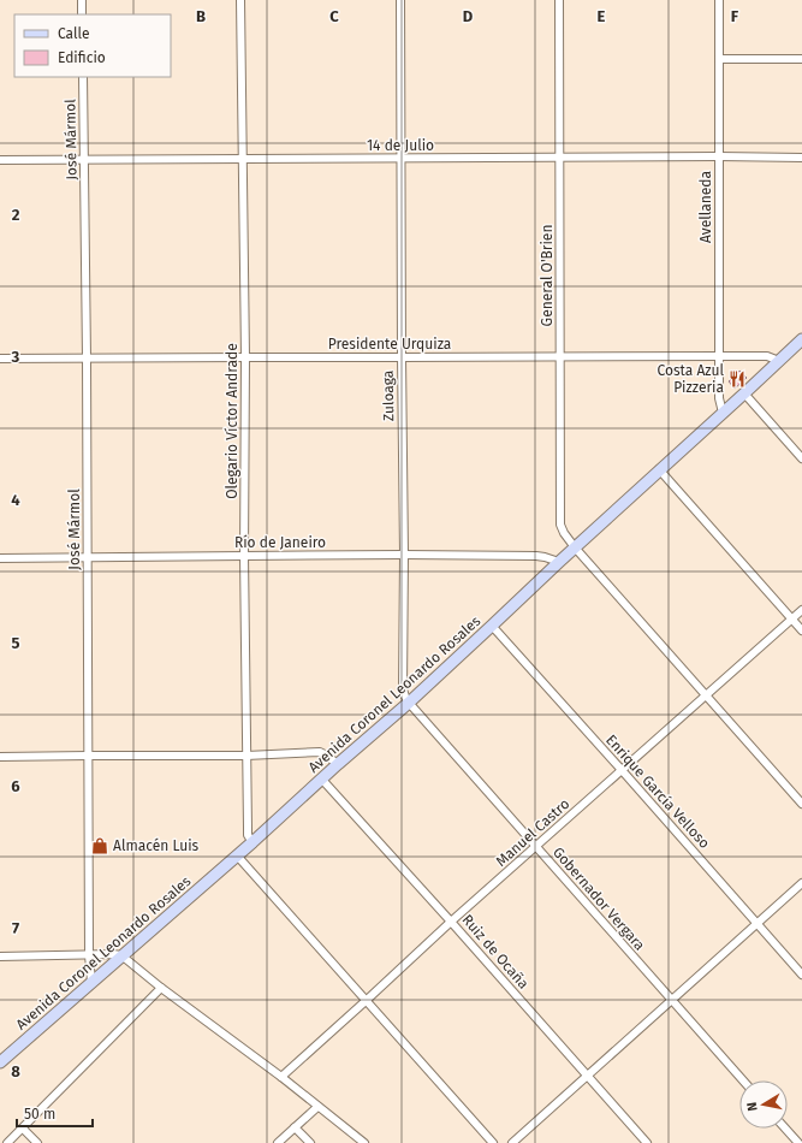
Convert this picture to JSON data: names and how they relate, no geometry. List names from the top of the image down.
{
  "streets": {
    "street": [
      "José Mármol",
      "14 de Julio",
      "Avellaneda",
      "General O'Brien",
      "Presidente Urquiza",
      "Zuloaga",
      "Olegario Víctor Andrade",
      "Río de Janeiro",
      "Avenida Coronel Leonardo Rosales",
      "Enrique García Velloso",
      "Manuel Castro",
      "Gobernador Vergara",
      "Ruiz de Ocaña"
    ]
  },
  "crossings": [
    ["José Mármol", "14 de Julio"],
    ["José Mármol", "Presidente Urquiza"],
    ["José Mármol", "Río de Janeiro"],
    ["José Mármol", "Avenida Coronel Leonardo Rosales"],
    ["14 de Julio", "Avellaneda"],
    ["14 de Julio", "General O'Brien"],
    ["14 de Julio", "Zuloaga"],
    ["14 de Julio", "Olegario Víctor Andrade"],
    ["Avellaneda", "Presidente Urquiza"],
    ["Avellaneda", "Avenida Coronel Leonardo Rosales"],
    ["General O'Brien", "Presidente Urquiza"],
    ["General O'Brien", "Avenida Coronel Leonardo Rosales"],
    ["General O'Brien", "Manuel Castro"],
    ["Presidente Urquiza", "Zuloaga"],
    ["Presidente Urquiza", "Olegario Víctor Andrade"],
    ["Presidente Urquiza", "Avenida Coronel Leonardo Rosales"],
    ["Zuloaga", "Río de Janeiro"],
    ["Zuloaga", "Avenida Coronel Leonardo Rosales"],
    ["Zuloaga", "Gobernador Vergara"],
    ["Olegario Víctor Andrade", "Río de Janeiro"],
    ["Olegario Víctor Andrade", "Avenida Coronel Leonardo Rosales"],
    ["Río de Janeiro", "Avenida Coronel Leonardo Rosales"],
    ["Avenida Coronel Leonardo Rosales", "Enrique García Velloso"],
    ["Avenida Coronel Leonardo Rosales", "Gobernador Vergara"],
    ["Avenida Coronel Leonardo Rosales", "Ruiz de Ocaña"],
    ["Enrique García Velloso", "Manuel Castro"],
    ["Manuel Castro", "Gobernador Vergara"],
    ["Manuel Castro", "Ruiz de Ocaña"]
  ],
  "places": {
    "restaurant": ["Costa Azul Pizzeria"],
    "shop": ["Almacén Luis"]
  },
  "legend": ["Calle", "Edificio"],
  "scale_bar": "50 m",
  "north": "left",
  "grid": {
    "columns": [
      "B",
      "C",
      "D",
      "E",
      "F"
    ],
    "rows": [
      "2",
      "3",
      "4",
      "5",
      "6",
      "7",
      "8"
    ]
  }
}
